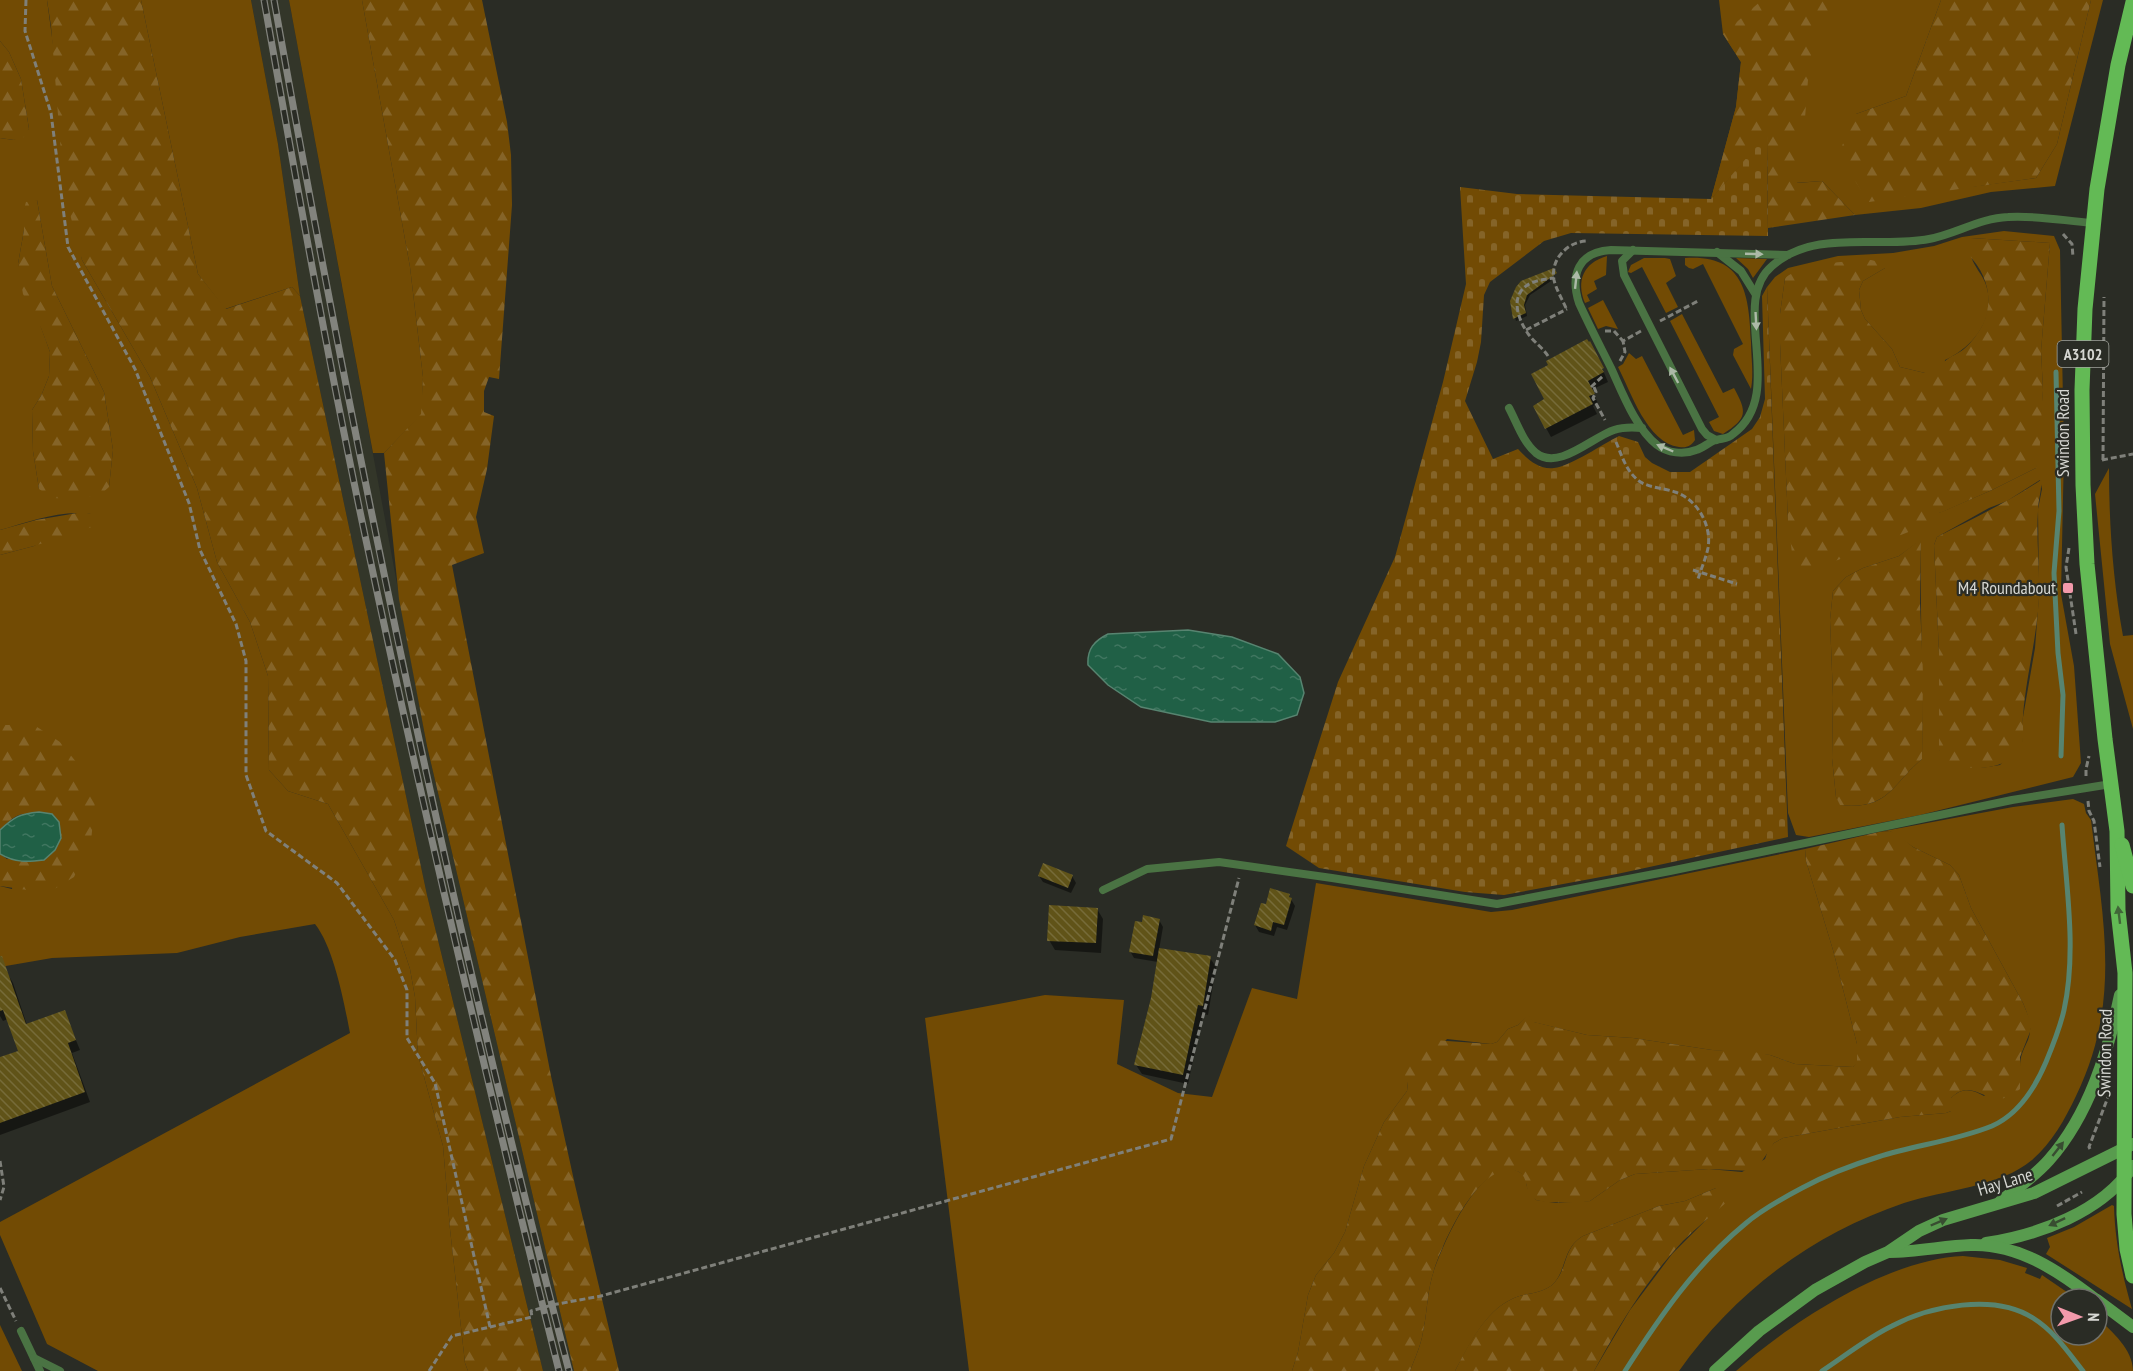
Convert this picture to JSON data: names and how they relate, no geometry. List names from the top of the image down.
{
  "streets": {
    "main road": ["A3102", "Swindon Road", "Hay Lane"]
  },
  "crossings": [
    ["Swindon Road", "Hay Lane"]
  ],
  "places": {
    "transit": ["M4 Roundabout"]
  },
  "north": "right"
}
